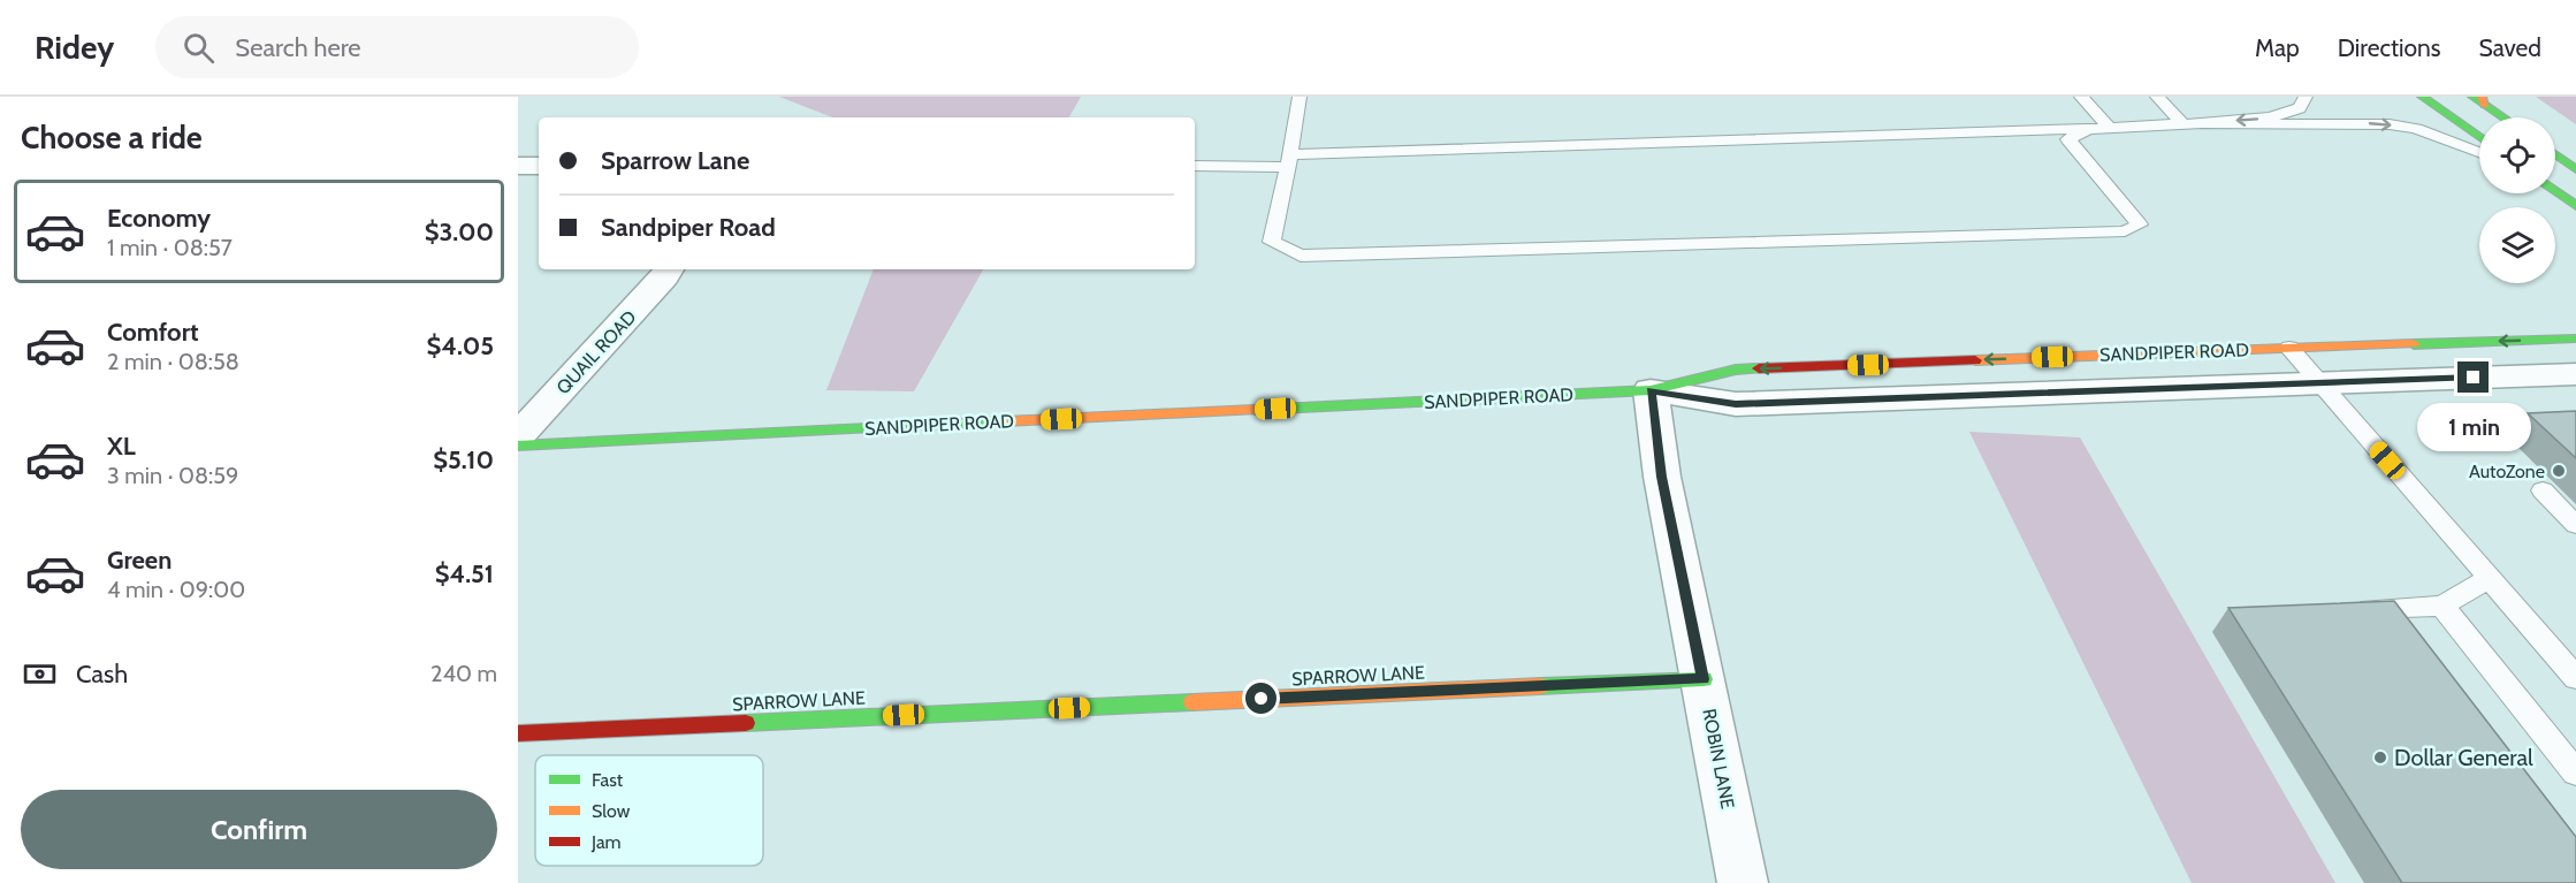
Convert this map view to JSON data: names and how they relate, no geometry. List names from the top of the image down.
{
  "streets": {
    "street": [
      "QUAIL ROAD",
      "SANDPIPER ROAD",
      "SPARROW LANE",
      "ROBIN LANE"
    ]
  },
  "crossings": [
    ["SANDPIPER ROAD", "ROBIN LANE"],
    ["SPARROW LANE", "ROBIN LANE"]
  ],
  "places": ["AutoZone", "Dollar General"],
  "legend": ["Fast", "Slow", "Jam"],
  "page": {
    "header": "Ridey",
    "search": "Search here",
    "nav": ["Map", "Directions", "Saved"],
    "heading": "Choose a ride",
    "banner": ["Sparrow Lane", "Sandpiper Road"],
    "list": [
      {
        "name": "Economy",
        "note": "1 min · 08:57",
        "value": "$3.00"
      },
      {
        "name": "Comfort",
        "note": "2 min · 08:58",
        "value": "$4.05"
      },
      {
        "name": "XL",
        "note": "3 min · 08:59",
        "value": "$5.10"
      },
      {
        "name": "Green",
        "note": "4 min · 09:00",
        "value": "$4.51"
      }
    ],
    "bubble": "1 min",
    "pay": ["Cash", "240 m"],
    "buttons": "Confirm"
  }
}
